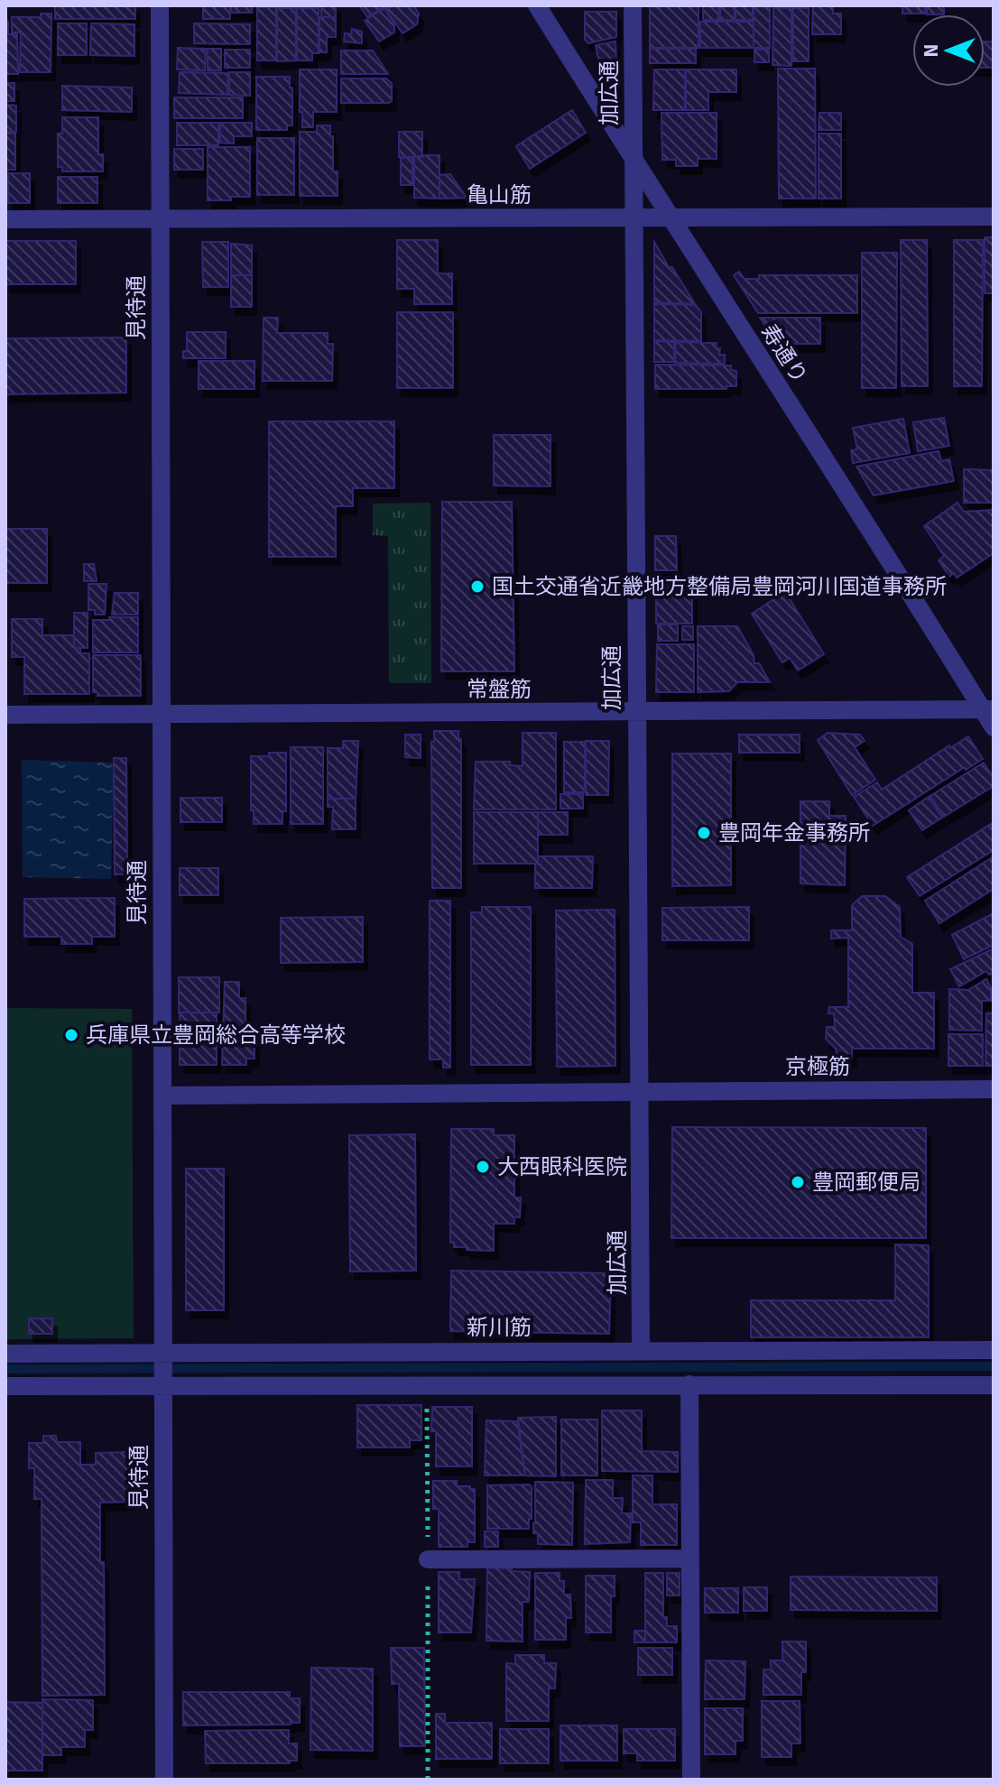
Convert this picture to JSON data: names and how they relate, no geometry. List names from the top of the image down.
{
  "streets": {
    "street": [
      "加広通",
      "亀山筋",
      "見待通",
      "寿通り",
      "常盤筋",
      "京極筋",
      "新川筋"
    ]
  },
  "crossings": [
    ["加広通", "亀山筋"],
    ["加広通", "寿通り"],
    ["加広通", "常盤筋"],
    ["加広通", "京極筋"],
    ["加広通", "新川筋"],
    ["亀山筋", "見待通"],
    ["亀山筋", "寿通り"],
    ["見待通", "常盤筋"],
    ["見待通", "京極筋"],
    ["見待通", "新川筋"],
    ["寿通り", "常盤筋"]
  ],
  "places": [
    "国土交通省近畿地方整備局豊岡河川国道事務所",
    "豊岡年金事務所",
    "兵庫県立豊岡総合高等学校",
    "大西眼科医院",
    "豊岡郵便局"
  ],
  "north": "left"
}
